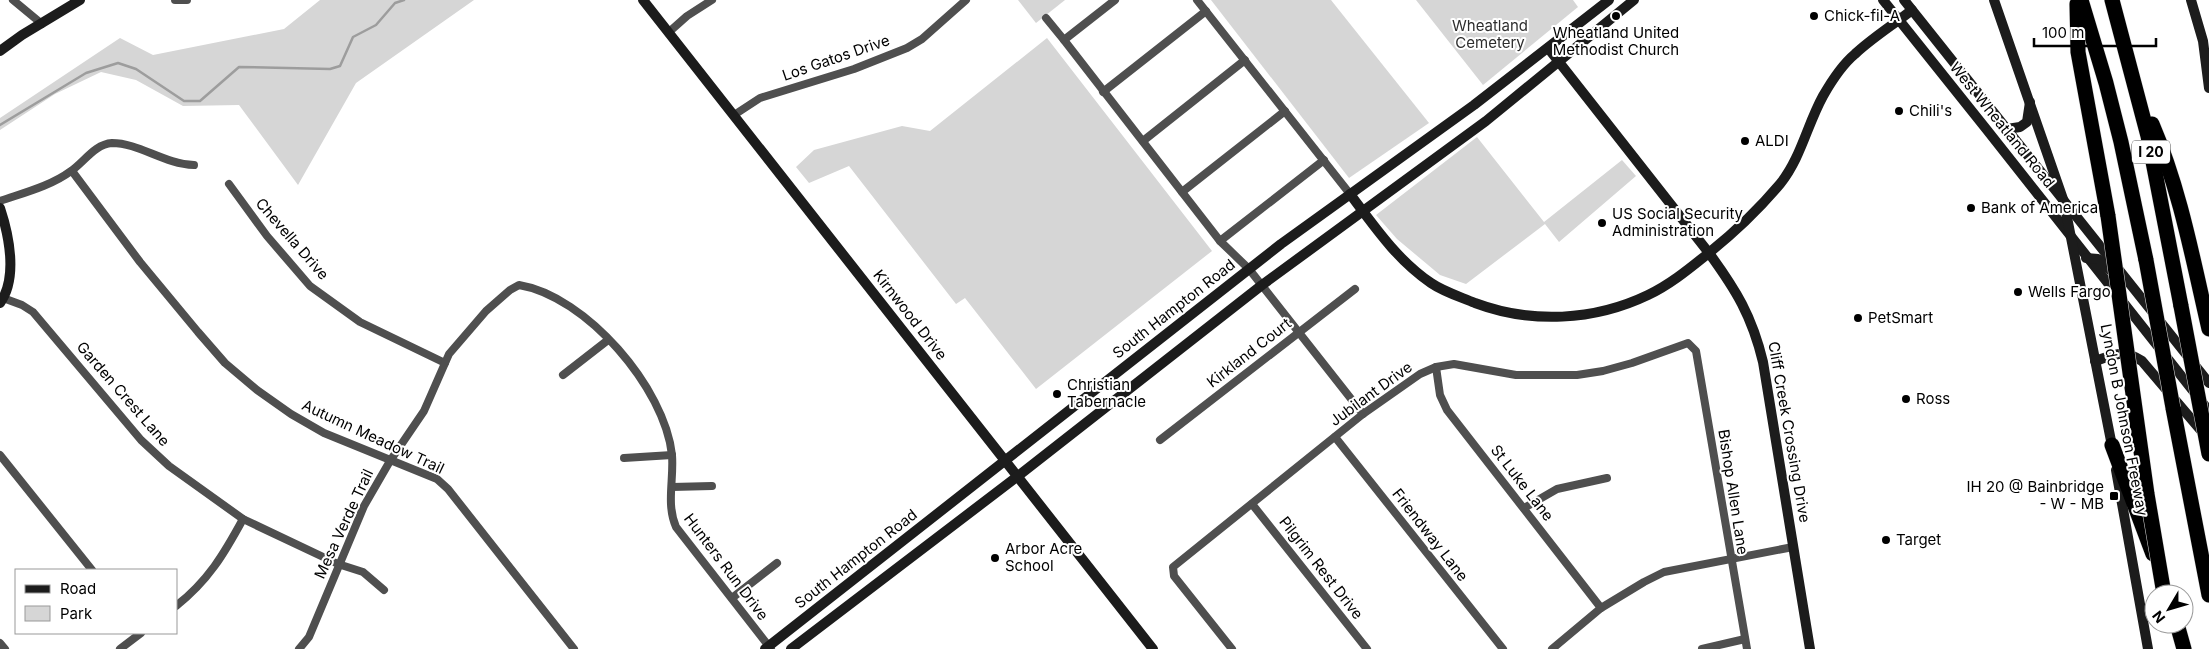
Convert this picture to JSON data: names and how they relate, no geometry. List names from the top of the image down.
{
  "streets": {
    "highway": ["I 20"],
    "main road": [
      "West Wheatland Road",
      "South Hampton Road",
      "Kirnwood Drive",
      "Lyndon B Johnson Freeway",
      "Cliff Creek Crossing Drive"
    ],
    "street": [
      "Los Gatos Drive",
      "Chevella Drive",
      "Kirkland Court",
      "Garden Crest Lane",
      "Jubilant Drive",
      "Autumn Meadow Trail",
      "St Luke Lane",
      "Bishop Allen Lane",
      "Mesa Verde Trail",
      "Friendway Lane",
      "Hunters Run Drive",
      "Pilgrim Rest Drive"
    ]
  },
  "crossings": [
    ["Los Gatos Drive", "Kirnwood Drive"],
    ["West Wheatland Road", "Lyndon B Johnson Freeway"],
    ["Chevella Drive", "Mesa Verde Trail"],
    ["South Hampton Road", "Kirnwood Drive"],
    ["South Hampton Road", "Cliff Creek Crossing Drive"],
    ["South Hampton Road", "Hunters Run Drive"],
    ["Garden Crest Lane", "Mesa Verde Trail"],
    ["Jubilant Drive", "St Luke Lane"],
    ["Jubilant Drive", "Bishop Allen Lane"],
    ["Jubilant Drive", "Friendway Lane"],
    ["Jubilant Drive", "Pilgrim Rest Drive"],
    ["Autumn Meadow Trail", "Mesa Verde Trail"],
    ["Mesa Verde Trail", "Hunters Run Drive"]
  ],
  "parks": ["Wheatland Cemetery"],
  "places": {
    "other": [
      "Wheatland United Methodist Church",
      "Chick-fil-A",
      "Chili's",
      "ALDI",
      "Bank of America",
      "US Social Security Administration",
      "Wells Fargo",
      "PetSmart",
      "Christian Tabernacle",
      "Ross",
      "Target",
      "Arbor Acre School"
    ],
    "transit": ["IH 20 @ Bainbridge - W - MB"]
  },
  "legend": ["Road", "Park"],
  "scale_bar": "100 m",
  "north": "bottom left"
}
